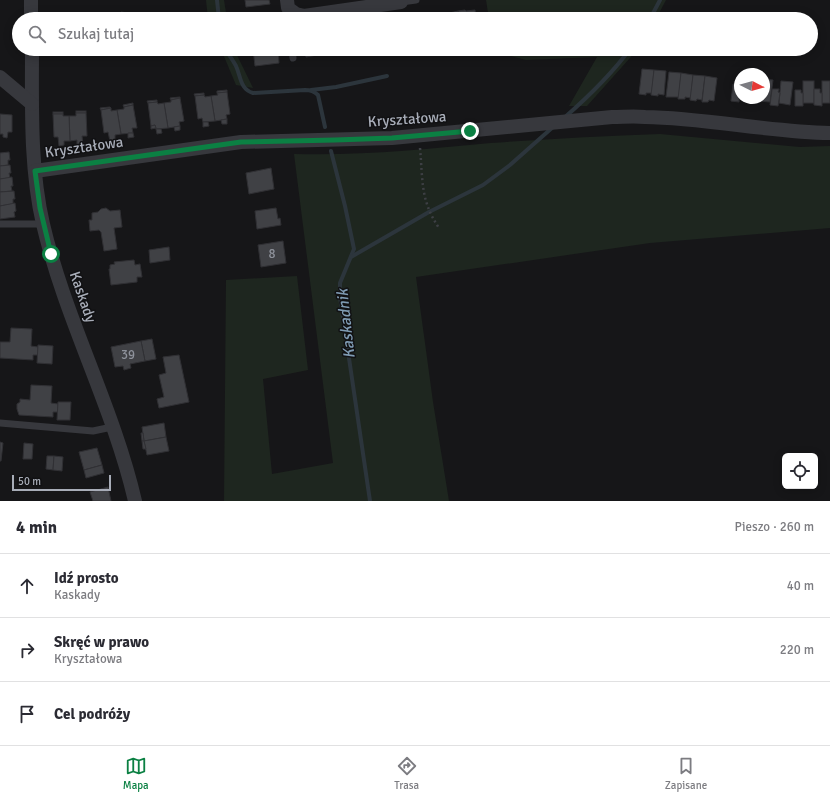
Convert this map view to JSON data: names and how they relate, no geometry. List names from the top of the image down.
{
  "streets": {
    "street": ["Kryształowa", "Kaskady"]
  },
  "crossings": [
    ["Kryształowa", "Kaskady"]
  ],
  "water": ["Kaskadnik"],
  "house_numbers": ["8", "39"],
  "scale_bar": "50 m",
  "north": "right",
  "page": {
    "search": "Szukaj tutaj",
    "scale": "50 m",
    "heading": ["4 min", "Pieszo · 260 m"],
    "list": [
      ["Idź prosto", "Kaskady", "40 m"],
      ["Skręć w prawo", "Kryształowa", "220 m"],
      "Cel podróży"
    ],
    "nav": ["Mapa", "Trasa", "Zapisane"]
  }
}
